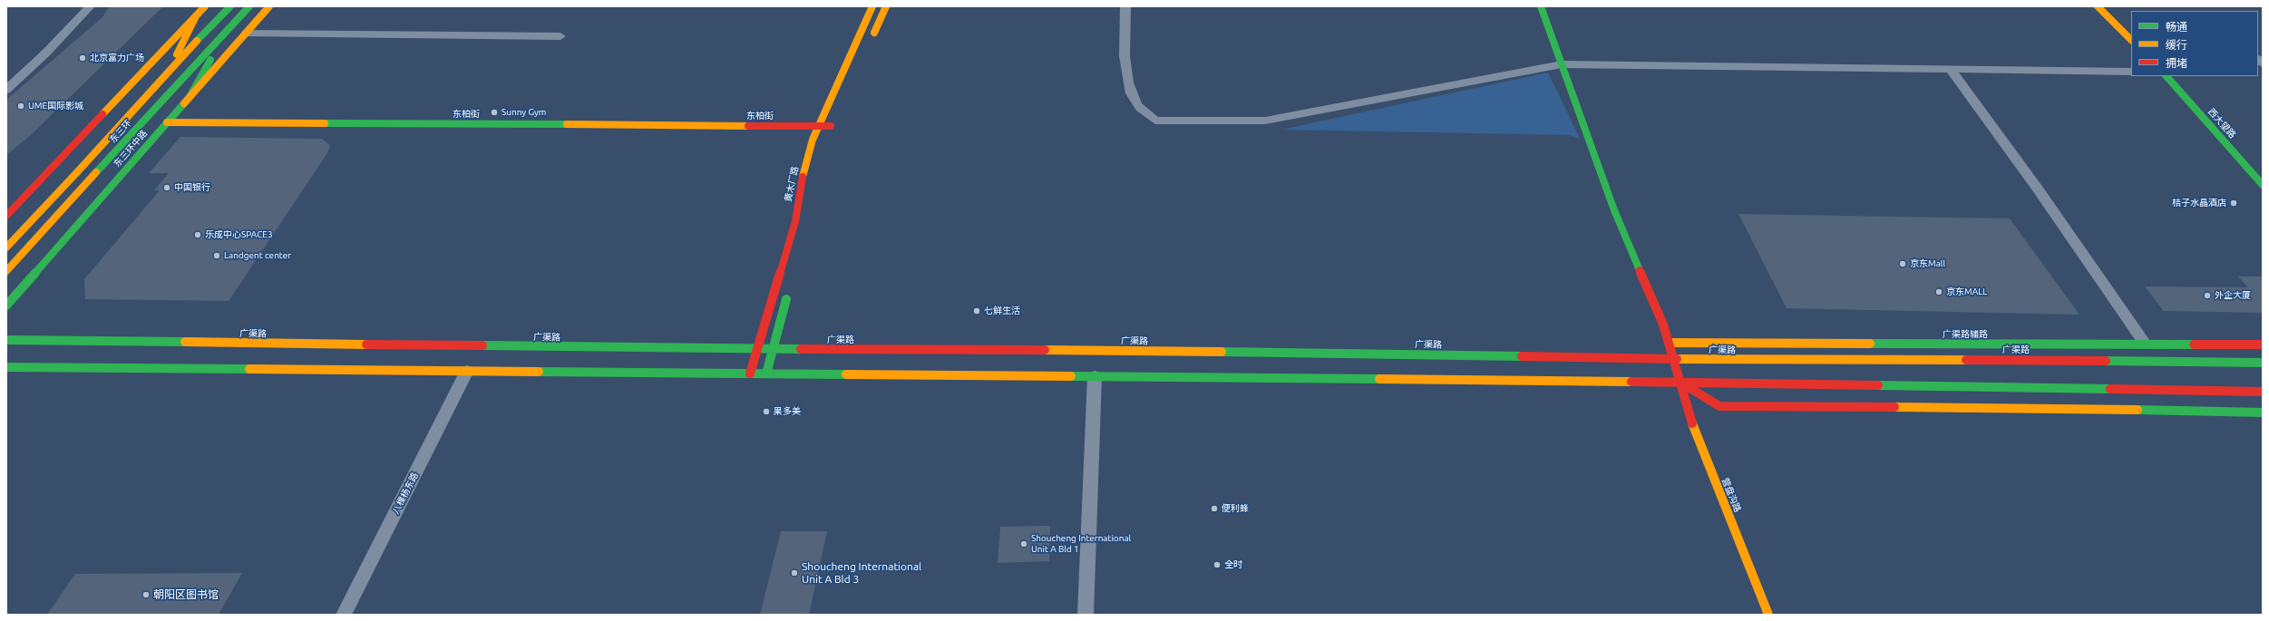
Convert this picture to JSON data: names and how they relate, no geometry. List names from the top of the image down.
{
  "streets": {
    "main road": [
      "东柏街",
      "西大望路",
      "东三环",
      "东三环中路",
      "黄木厂路",
      "广渠路",
      "广渠路辅路",
      "营盘沟路"
    ],
    "street": ["八棵杨东路"]
  },
  "crossings": [
    ["东柏街", "东三环中路"],
    ["东柏街", "黄木厂路"],
    ["黄木厂路", "广渠路"],
    ["广渠路", "营盘沟路"],
    ["广渠路辅路", "营盘沟路"]
  ],
  "places": [
    "北京富力广场",
    "UME国际影城",
    "Sunny Gym",
    "中国银行",
    "桔子水晶酒店",
    "乐成中心SPACE3",
    "Landgent center",
    "京东Mall",
    "京东MALL",
    "外企大厦",
    "七鲜生活",
    "果多美",
    "便利蜂",
    "Shoucheng International Unit A Bld 1",
    "全时",
    "Shoucheng International Unit A Bld 3",
    "朝阳区图书馆"
  ],
  "legend": ["畅通", "缓行", "拥堵"]
}
